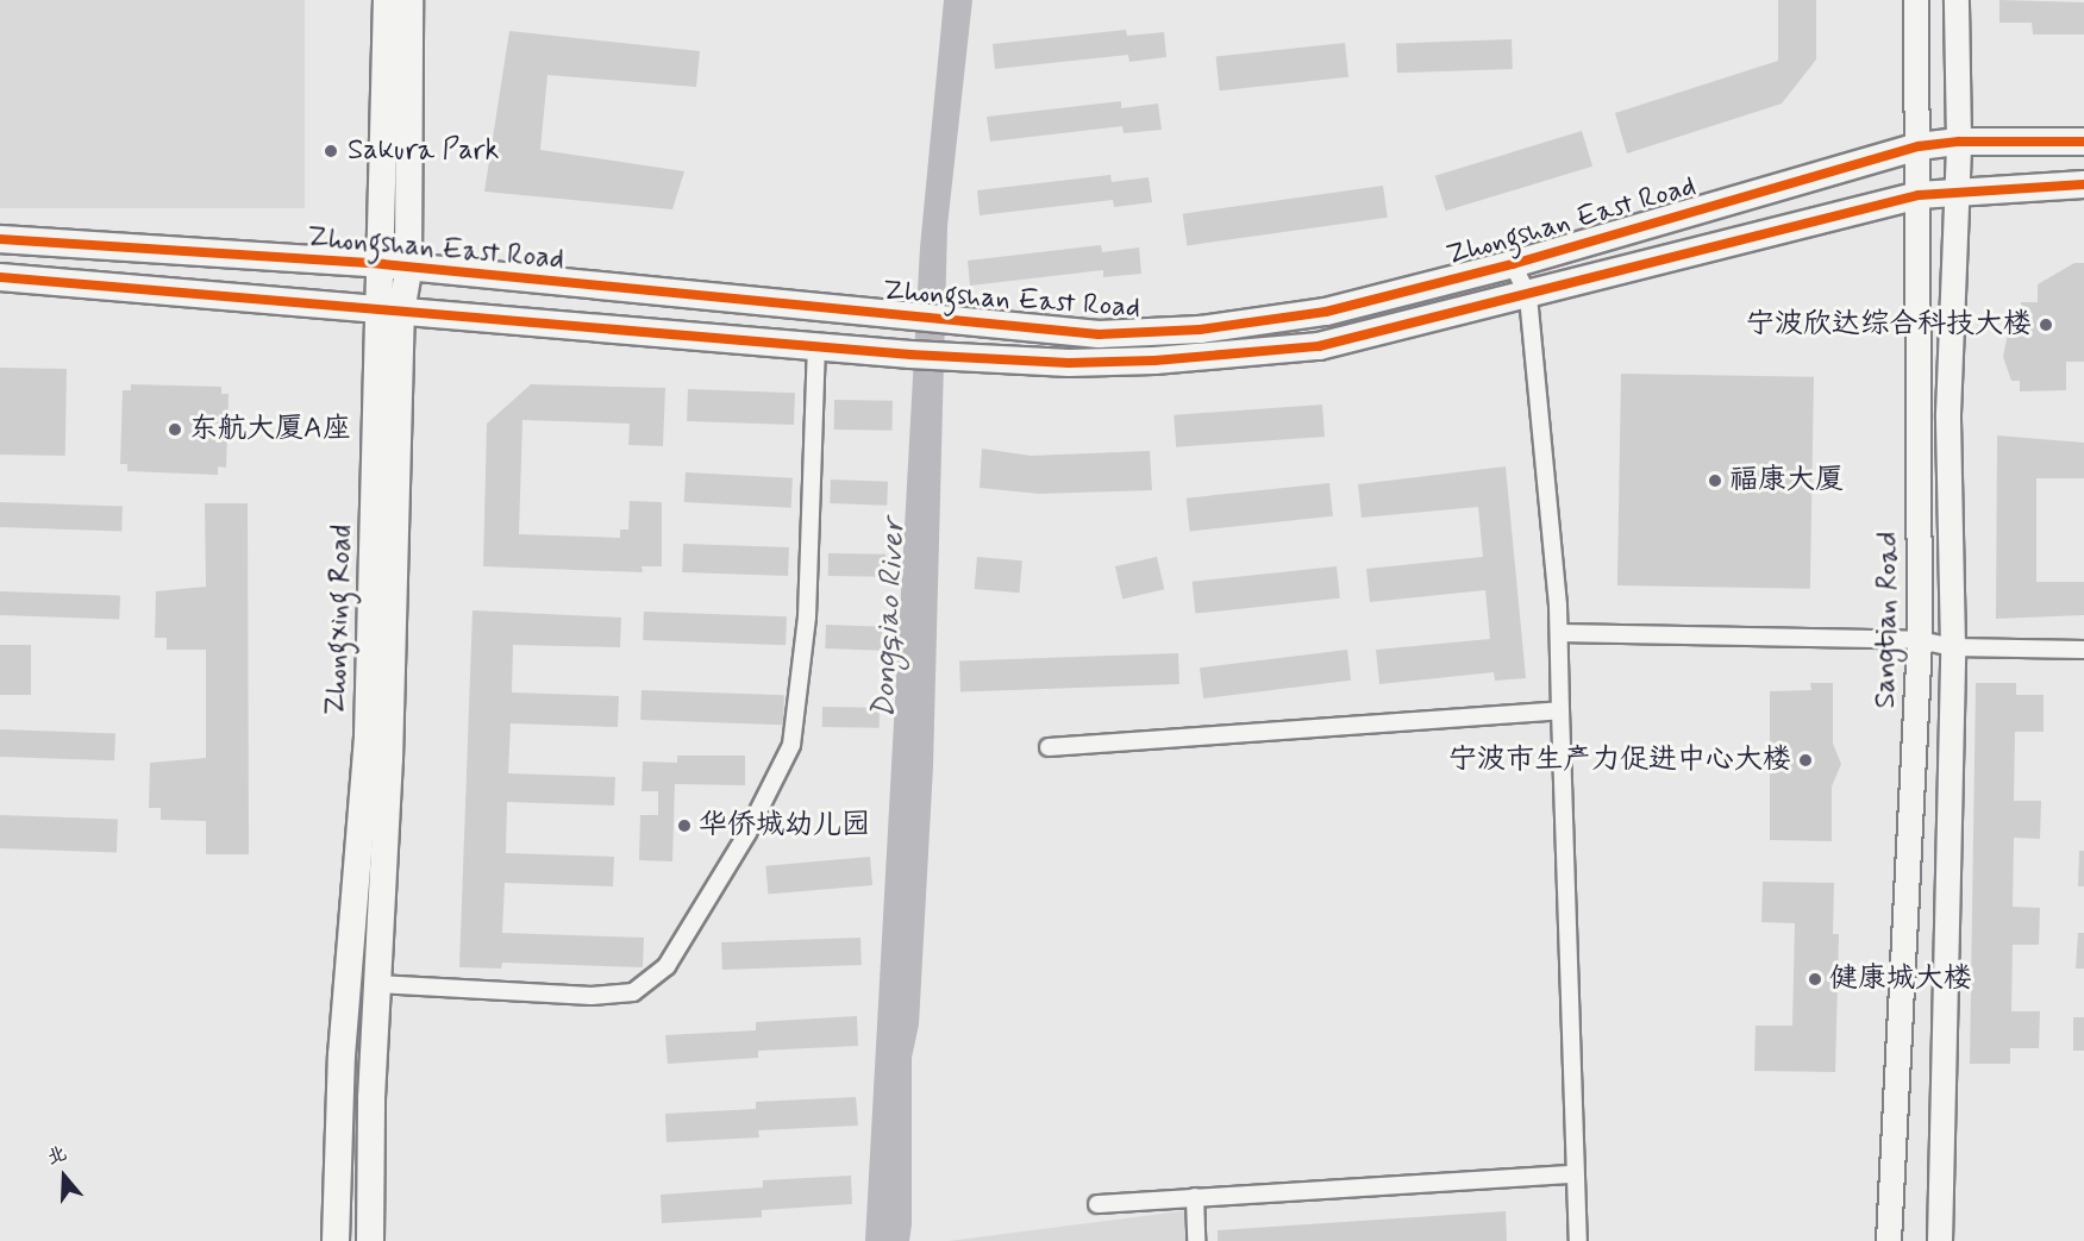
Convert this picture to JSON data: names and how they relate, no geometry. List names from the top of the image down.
{
  "streets": {
    "main road": ["Zhongshan East Road", "Zhongxing Road", "Sangtian Road"]
  },
  "crossings": [
    ["Zhongshan East Road", "Zhongxing Road"],
    ["Zhongshan East Road", "Sangtian Road"]
  ],
  "water": ["Dongqiao River"],
  "places": [
    "Sakura Park",
    "宁波欣达综合科技大楼",
    "东航大厦A座",
    "福康大厦",
    "宁波市生产力促进中心大楼",
    "华侨城幼儿园",
    "健康城大楼"
  ],
  "north": "top"
}
